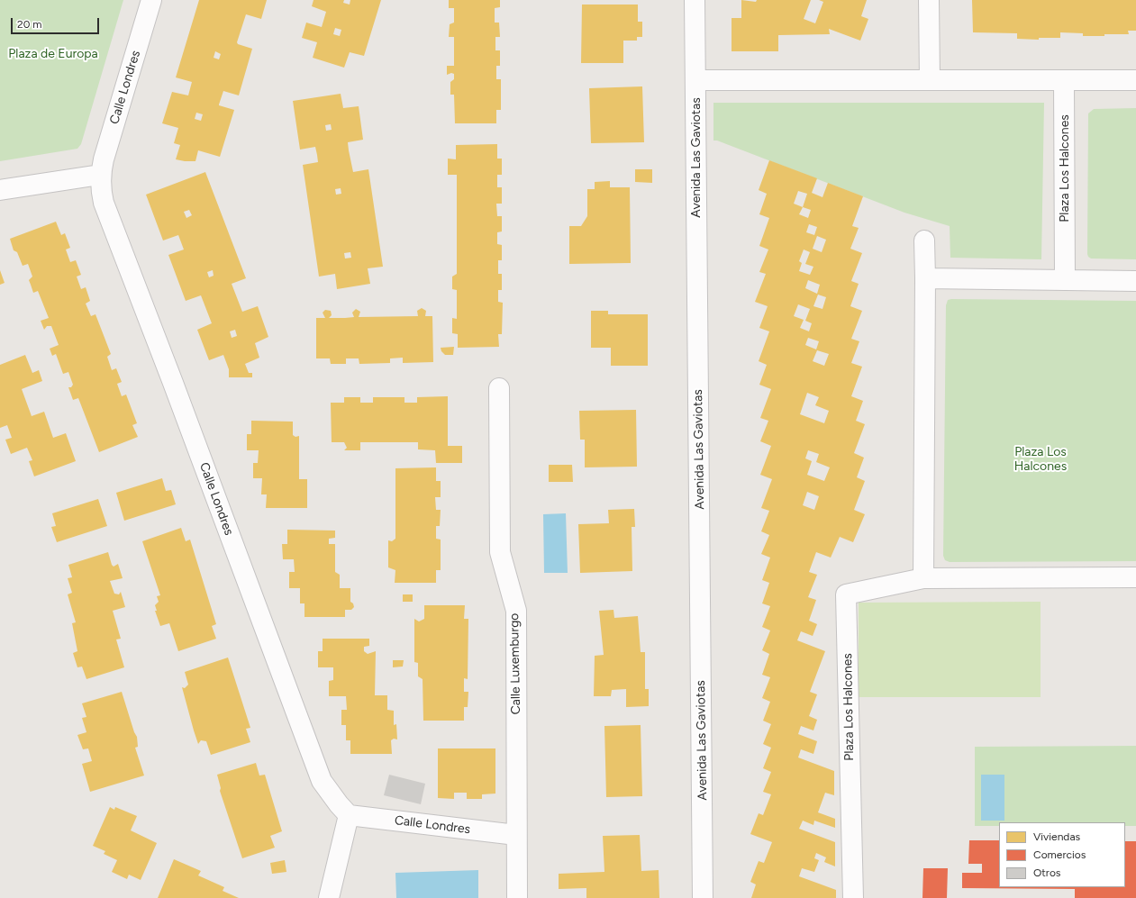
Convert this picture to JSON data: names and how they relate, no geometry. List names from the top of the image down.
{
  "streets": {
    "street": [
      "Calle Londres",
      "Avenida Las Gaviotas",
      "Plaza Los Halcones",
      "Calle Luxemburgo"
    ]
  },
  "crossings": [
    ["Calle Londres", "Calle Luxemburgo"]
  ],
  "parks": ["Plaza de Europa", "Plaza Los Halcones"],
  "legend": ["Viviendas", "Comercios", "Otros"],
  "scale_bar": "20 m"
}
